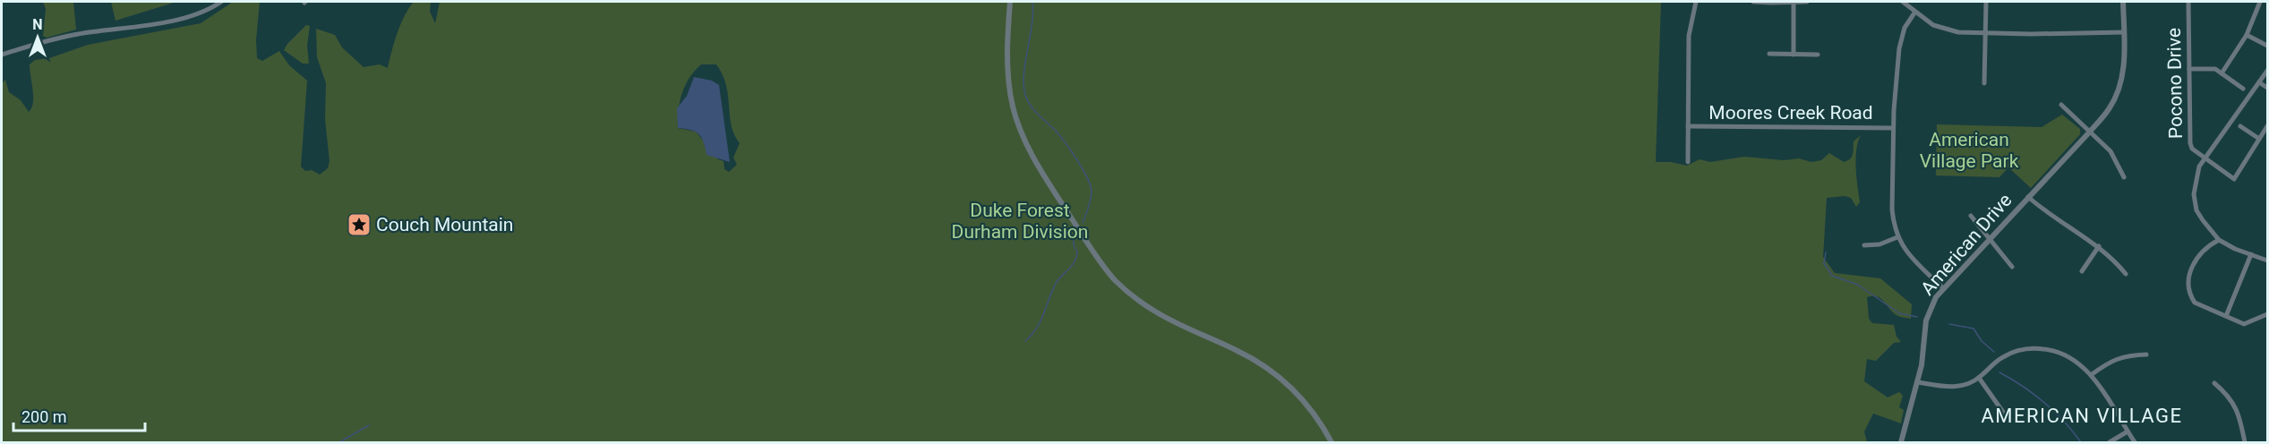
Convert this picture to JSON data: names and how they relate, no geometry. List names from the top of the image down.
{
  "streets": {
    "street": ["Pocono Drive", "Moores Creek Road", "American Drive"]
  },
  "districts": ["AMERICAN VILLAGE"],
  "parks": ["American Village Park", "Duke Forest Durham Division"],
  "places": {
    "place": ["Couch Mountain"]
  },
  "scale_bar": "200 m",
  "north": "top"
}
